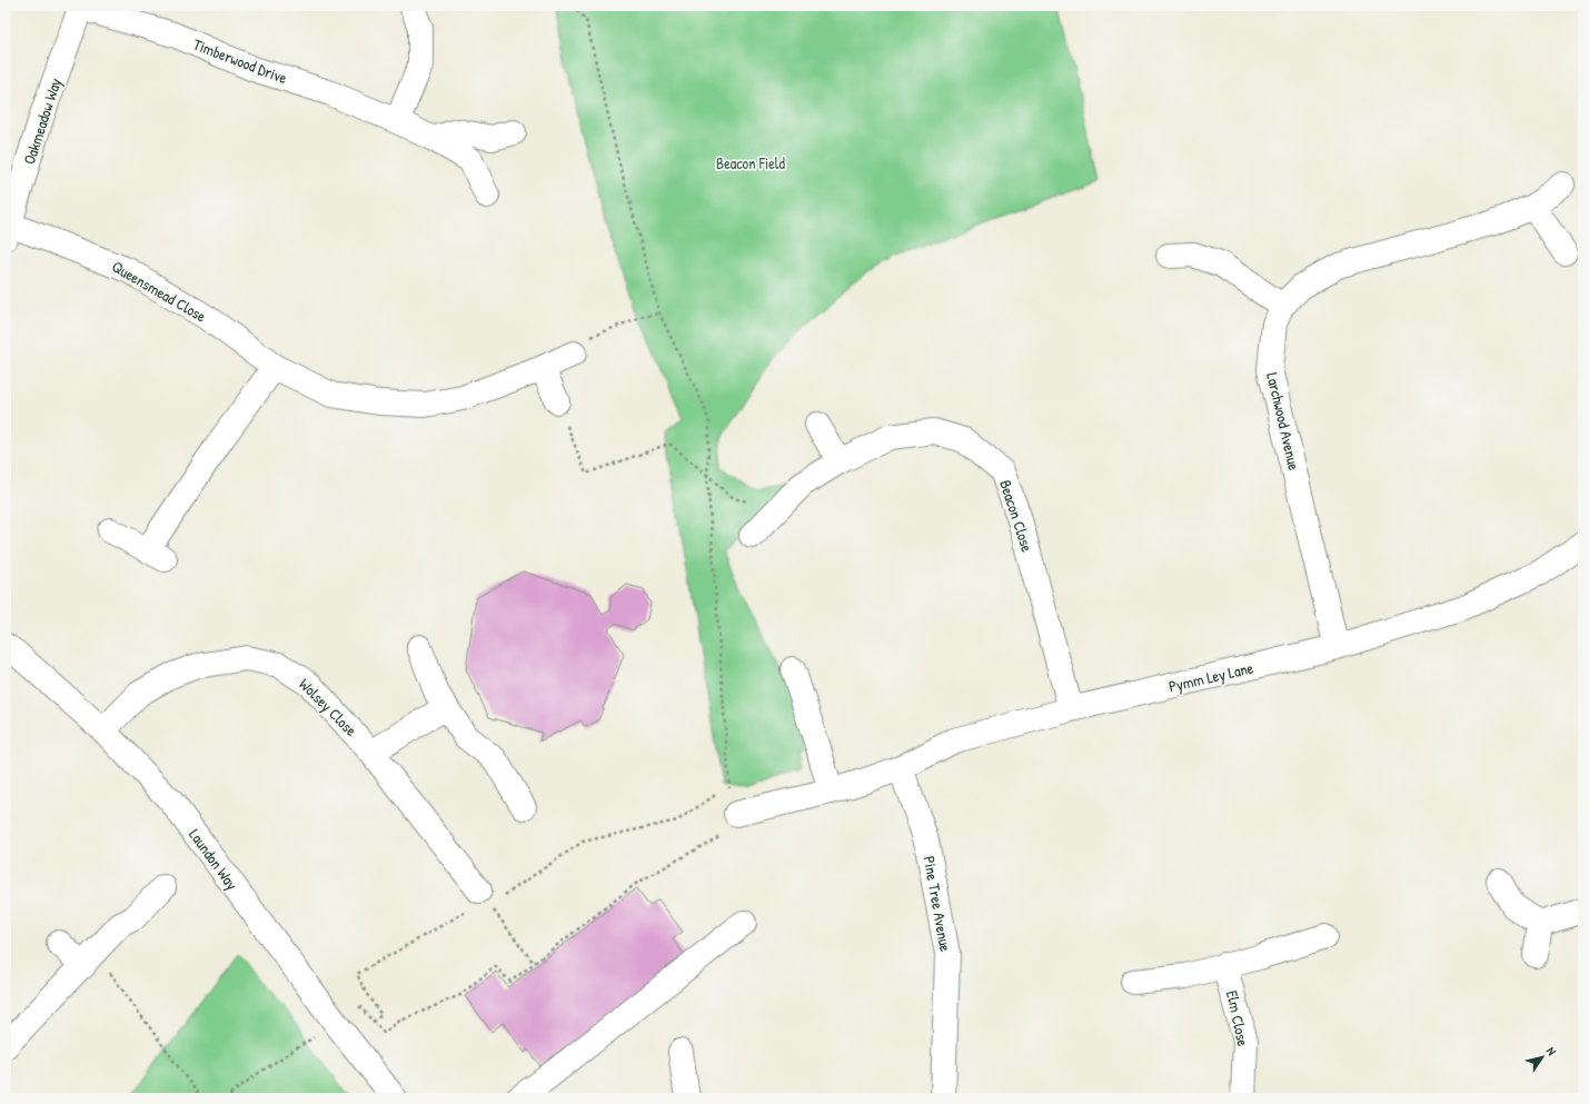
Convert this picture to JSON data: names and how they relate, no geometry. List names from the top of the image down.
{
  "streets": {
    "street": [
      "Timberwood Drive",
      "Oakmeadow Way",
      "Queensmead Close",
      "Larchwood Avenue",
      "Beacon Close",
      "Pymm Ley Lane",
      "Wolsey Close",
      "Laundon Way",
      "Pine Tree Avenue",
      "Elm Close"
    ]
  },
  "crossings": [
    ["Timberwood Drive", "Oakmeadow Way"],
    ["Oakmeadow Way", "Queensmead Close"],
    ["Larchwood Avenue", "Pymm Ley Lane"],
    ["Beacon Close", "Pymm Ley Lane"],
    ["Pymm Ley Lane", "Pine Tree Avenue"],
    ["Wolsey Close", "Laundon Way"]
  ],
  "parks": ["Beacon Field"],
  "north": "top right"
}
